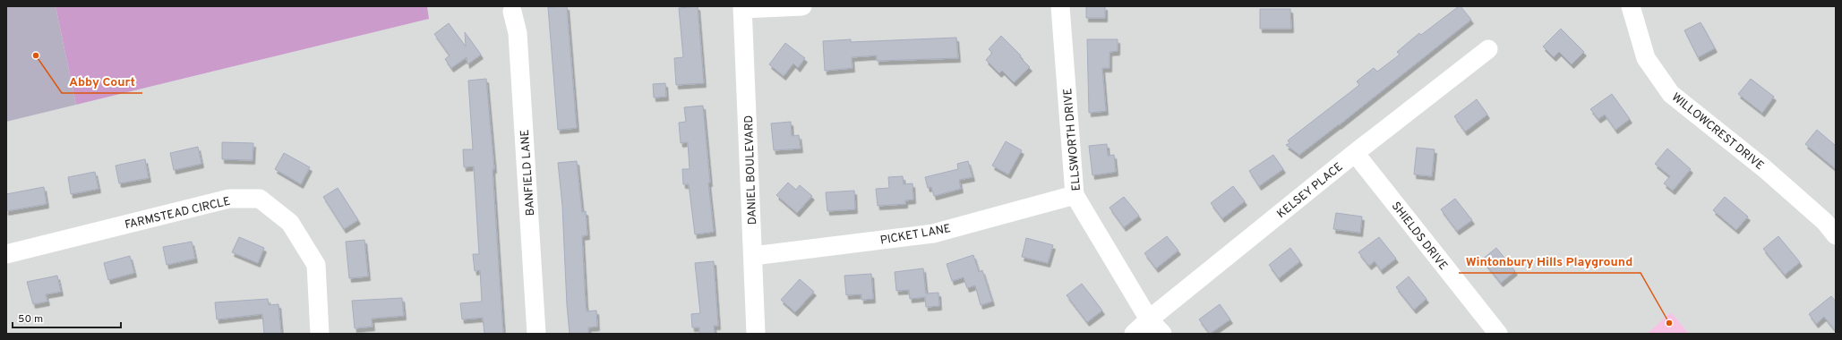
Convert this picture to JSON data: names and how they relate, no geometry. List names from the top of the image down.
{
  "streets": {
    "street": [
      "WILLOWCREST DRIVE",
      "ELLSWORTH DRIVE",
      "DANIEL BOULEVARD",
      "BANFIELD LANE",
      "KELSEY PLACE",
      "FARMSTEAD CIRCLE",
      "PICKET LANE",
      "SHIELDS DRIVE"
    ]
  },
  "crossings": [
    ["ELLSWORTH DRIVE", "KELSEY PLACE"],
    ["ELLSWORTH DRIVE", "PICKET LANE"],
    ["DANIEL BOULEVARD", "PICKET LANE"],
    ["KELSEY PLACE", "SHIELDS DRIVE"]
  ],
  "places": ["Abby Court", "Wintonbury Hills Playground"],
  "scale_bar": "50 m"
}
